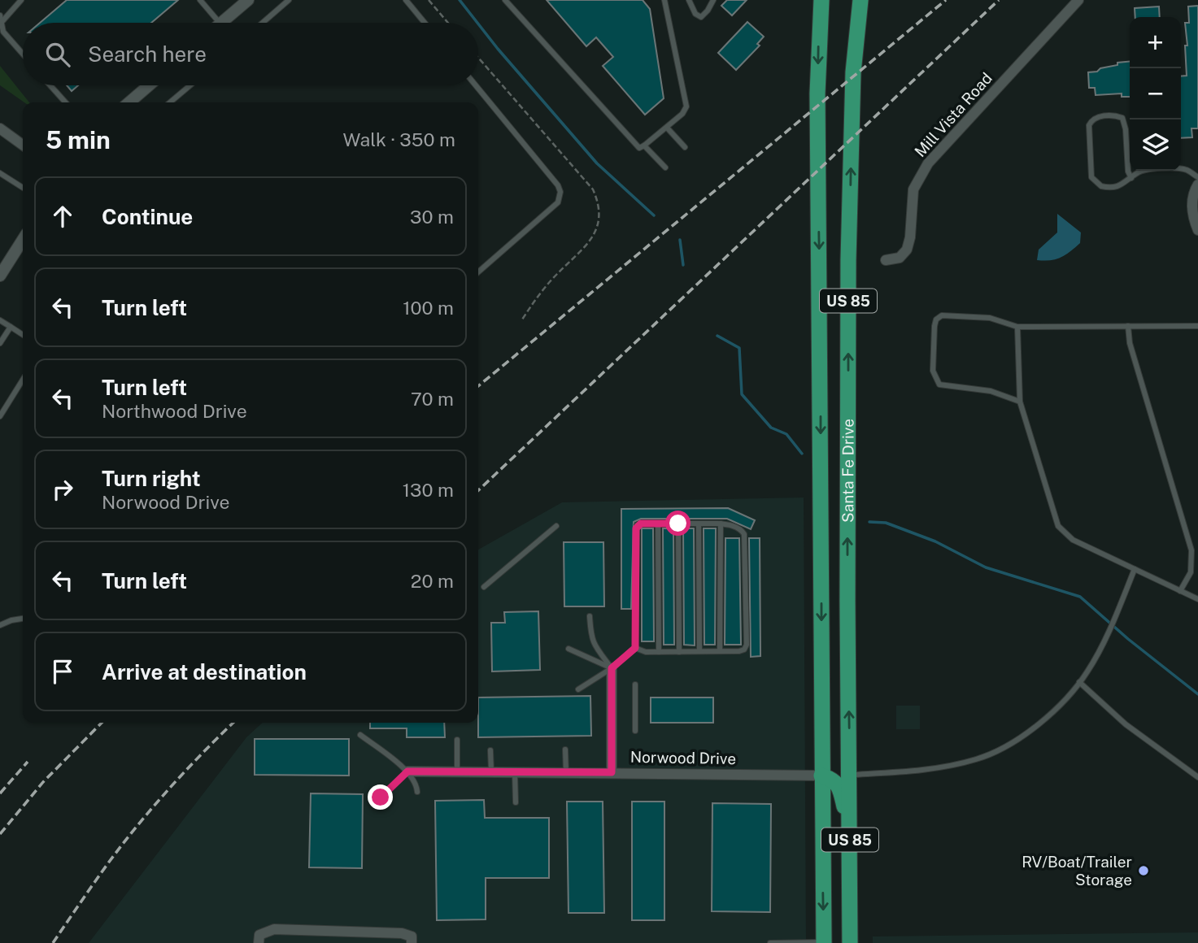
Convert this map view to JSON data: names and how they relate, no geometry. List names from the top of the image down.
{
  "streets": {
    "highway": ["US 85", "Santa Fe Drive"],
    "street": ["Mill Vista Road", "Norwood Drive"]
  },
  "crossings": [
    ["Santa Fe Drive", "Norwood Drive"]
  ],
  "places": ["RV/Boat/Trailer Storage"],
  "page": {
    "map_buttons": ["+", "−"],
    "search": "Search here",
    "heading": ["5 min", "Walk · 350 m"],
    "list": [
      ["Continue", "30 m"],
      ["Turn left", "100 m"],
      ["Turn left", "Northwood Drive", "70 m"],
      ["Turn right", "Norwood Drive", "130 m"],
      ["Turn left", "20 m"],
      "Arrive at destination"
    ]
  }
}
